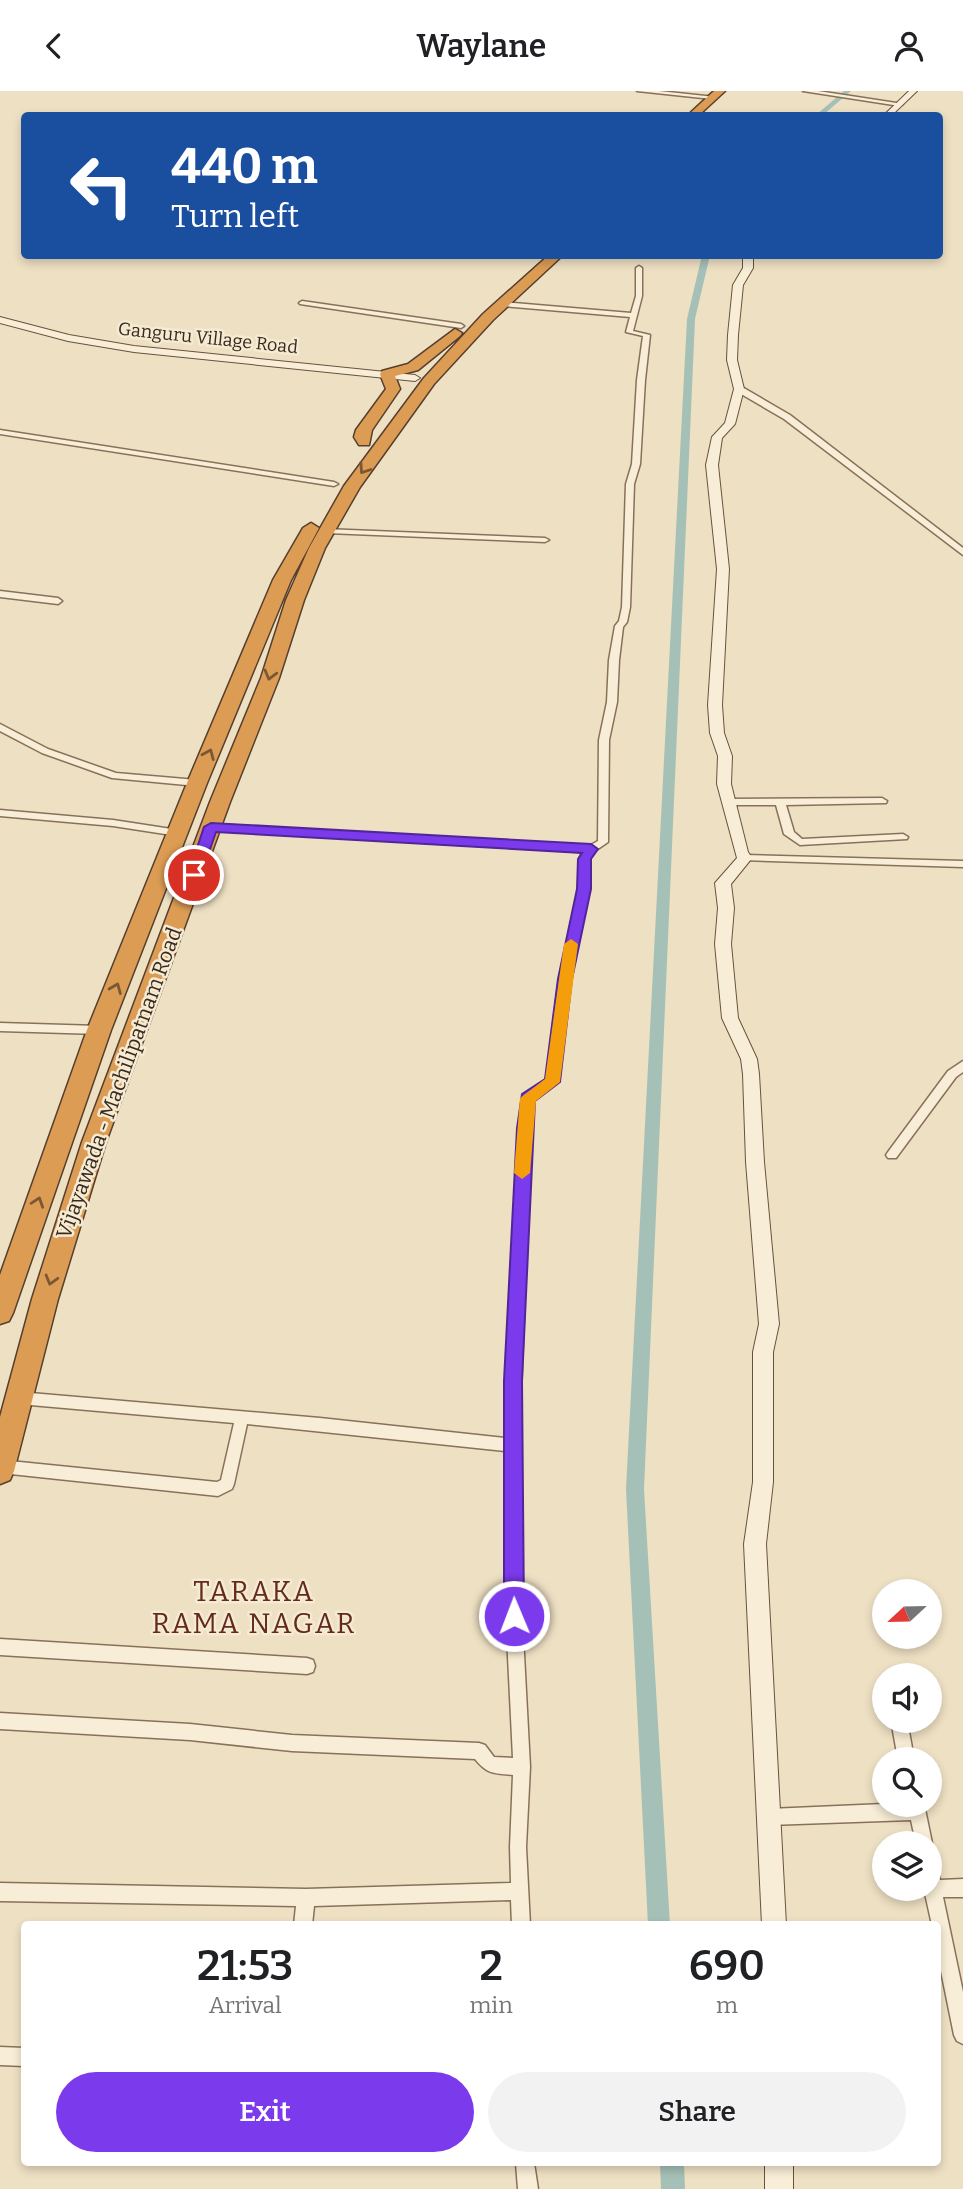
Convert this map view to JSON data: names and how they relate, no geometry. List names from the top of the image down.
{
  "streets": {
    "highway": ["Vijayawada - Machilipatnam Road"],
    "street": ["Ganguru Village Road"]
  },
  "districts": ["TARAKA RAMA NAGAR"],
  "north": "left",
  "page": {
    "header": "Waylane",
    "turn": ["440 m", "Turn left"],
    "eta": [
      "21:53",
      "Arrival",
      "2",
      "min",
      "690",
      "m"
    ],
    "buttons": ["Exit", "Share"]
  }
}
